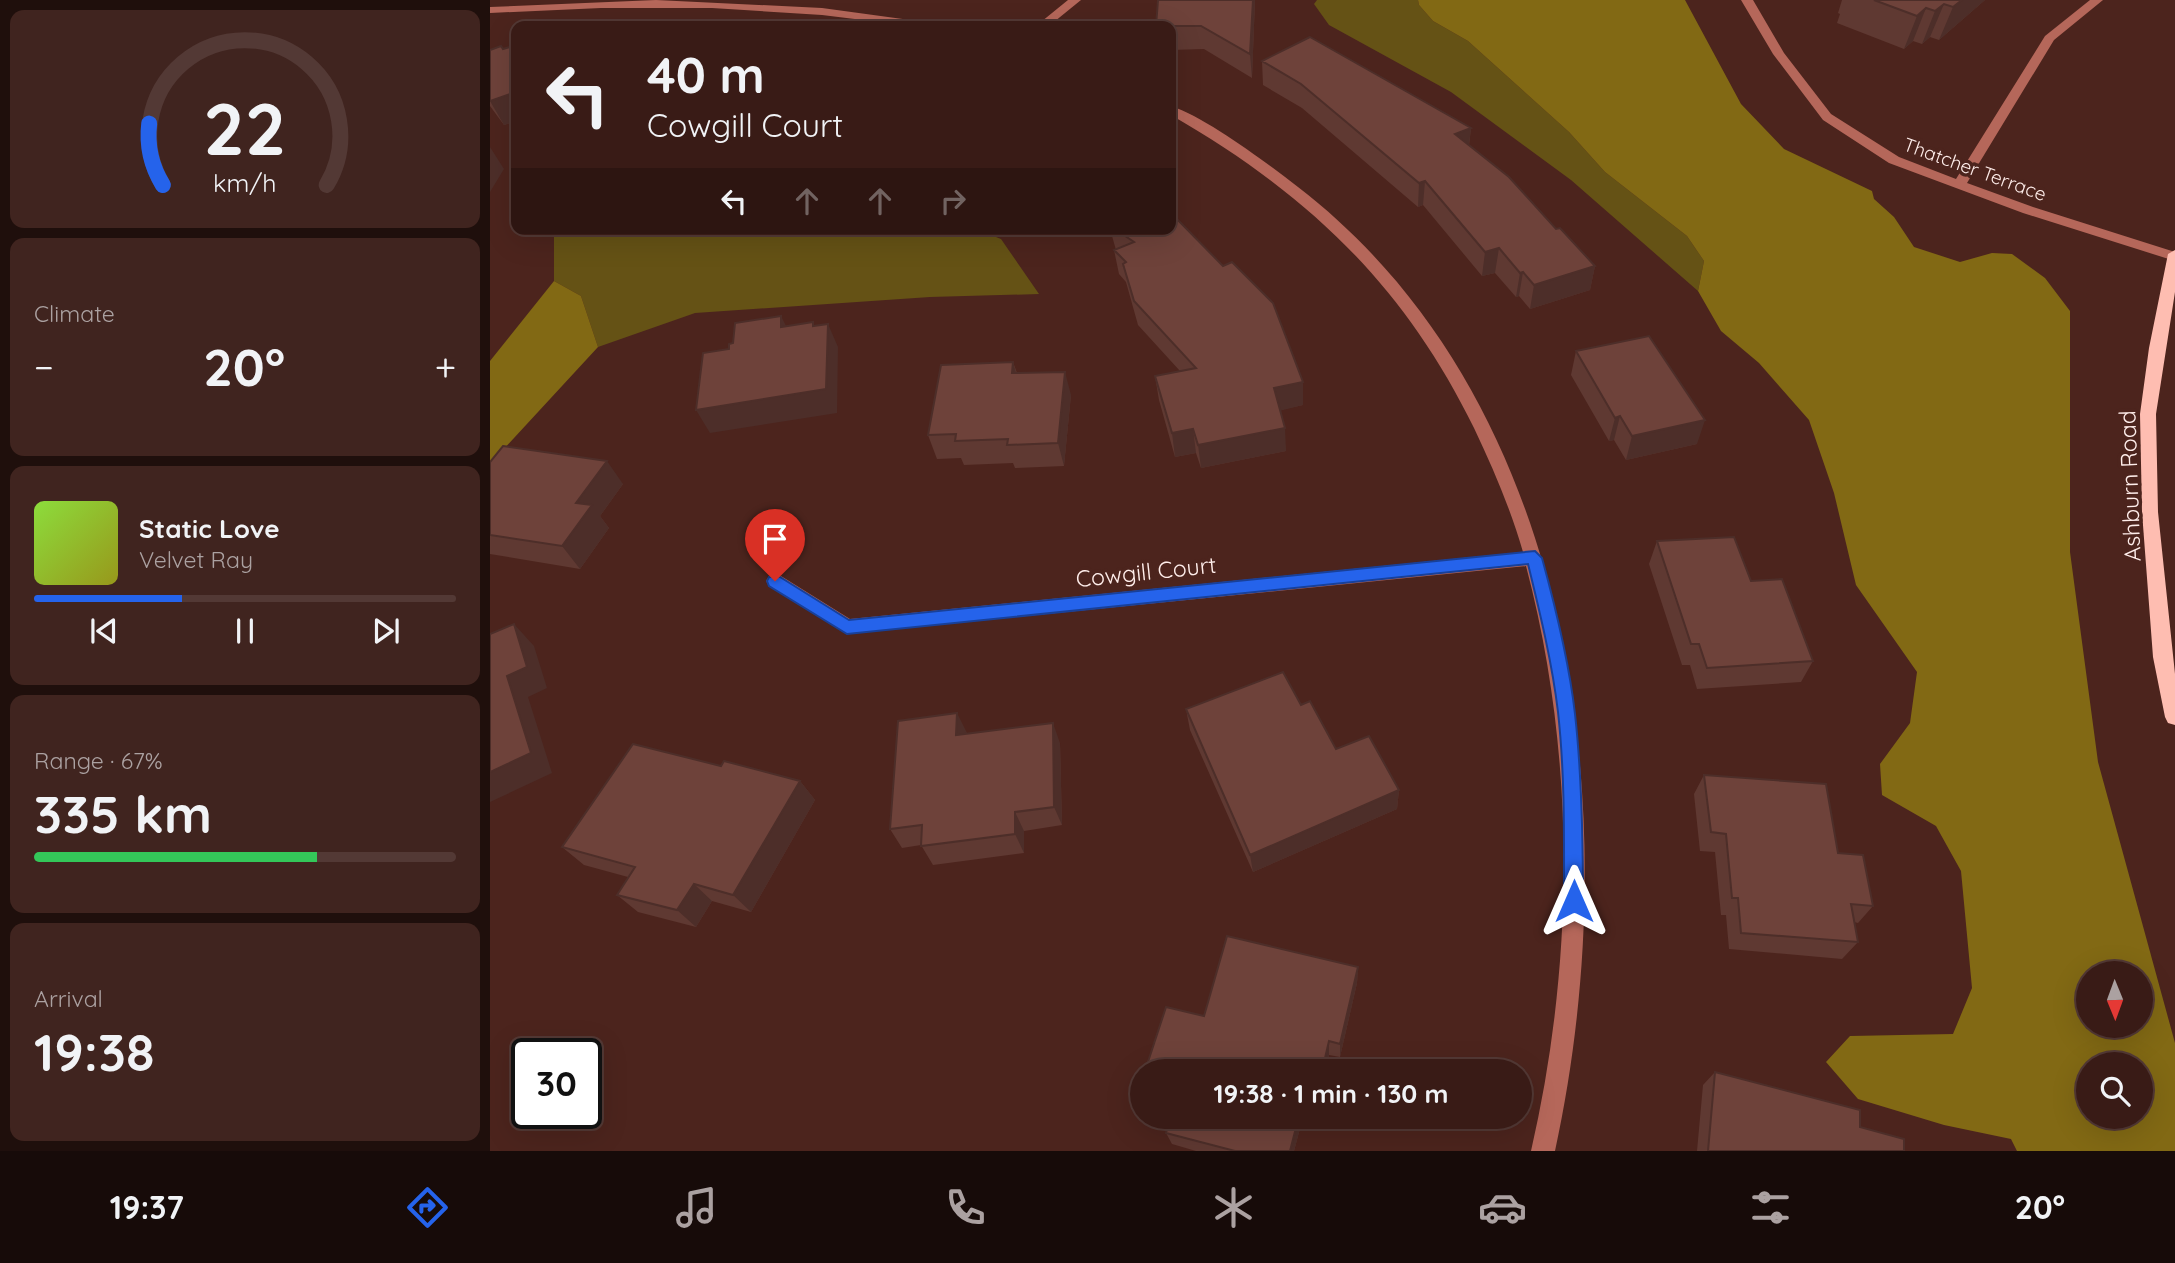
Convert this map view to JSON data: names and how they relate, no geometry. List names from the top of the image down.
{
  "streets": {
    "main road": ["Ashburn Road"],
    "street": ["Thatcher Terrace", "Cowgill Court"]
  },
  "crossings": [
    ["Thatcher Terrace", "Ashburn Road"]
  ],
  "north": "bottom",
  "page": {
    "turn": ["40 m", "Cowgill Court"],
    "tile": [
      "Climate",
      ["Range · 67%", "335 km"],
      ["Arrival", "19:38"]
    ],
    "heat": ["−", "20°", "+"],
    "song": ["Static Love", "Velvet Ray"],
    "limit": "30",
    "trip": "19:38 · 1 min · 130 m",
    "tabs": ["19:37", "20°"],
    "gauge": ["22", "km/h"]
  }
}
